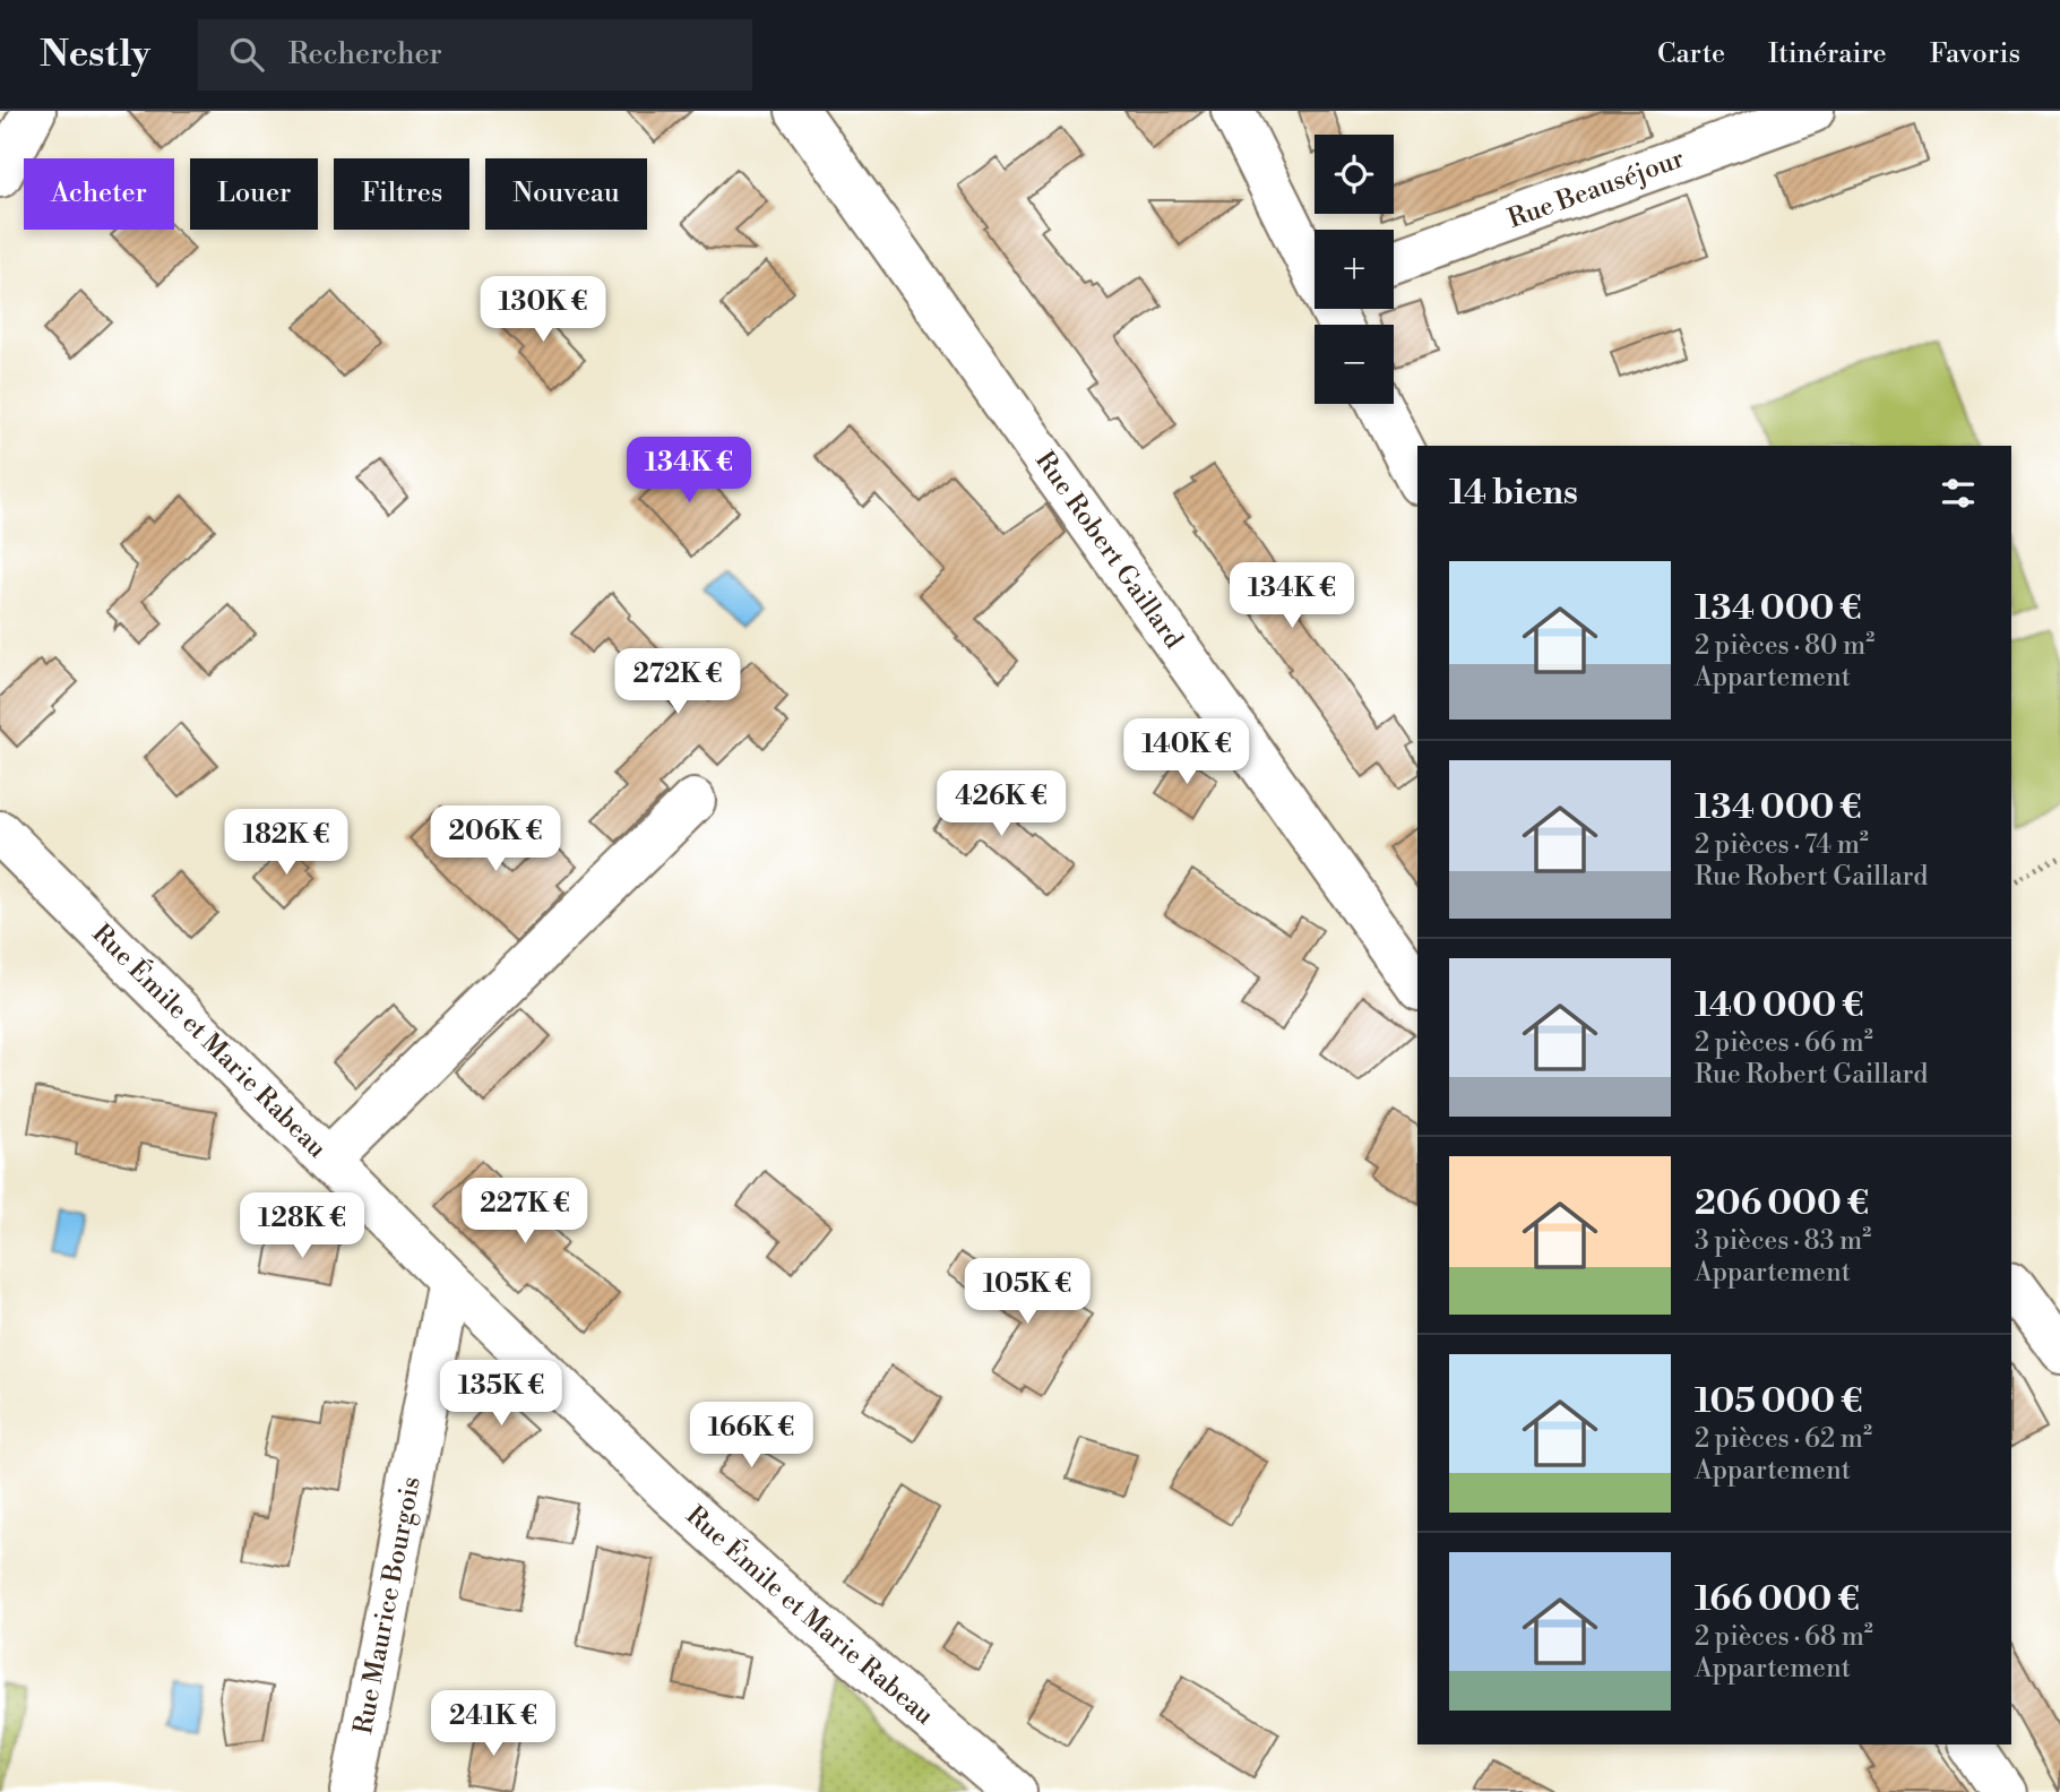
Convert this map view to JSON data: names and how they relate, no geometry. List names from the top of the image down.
{
  "streets": {
    "street": [
      "Rue Beauséjour",
      "Rue Robert Gaillard",
      "Rue Émile et Marie Rabeau",
      "Rue Maurice Bourgois"
    ]
  },
  "crossings": [
    ["Rue Émile et Marie Rabeau", "Rue Maurice Bourgois"]
  ],
  "page": {
    "header": "Nestly",
    "search": "Rechercher",
    "nav": ["Carte", "Itinéraire", "Favoris"],
    "map_buttons": ["+", "−"],
    "chip": [
      "Acheter",
      "Louer",
      "Filtres",
      "Nouveau"
    ],
    "price": [
      "130K €",
      "134K €",
      "134K €",
      "272K €",
      "140K €",
      "426K €",
      "206K €",
      "182K €",
      "227K €",
      "128K €",
      "105K €",
      "135K €",
      "166K €",
      "241K €"
    ],
    "heading": "14 biens",
    "list": [
      {
        "name": "134 000 €",
        "note": "2 pièces · 80 m² · Appartement"
      },
      {
        "name": "134 000 €",
        "note": "2 pièces · 74 m² · Rue Robert Gaillard"
      },
      {
        "name": "140 000 €",
        "note": "2 pièces · 66 m² · Rue Robert Gaillard"
      },
      {
        "name": "206 000 €",
        "note": "3 pièces · 83 m² · Appartement"
      },
      {
        "name": "105 000 €",
        "note": "2 pièces · 62 m² · Appartement"
      },
      {
        "name": "166 000 €",
        "note": "2 pièces · 68 m² · Appartement"
      }
    ]
  }
}
